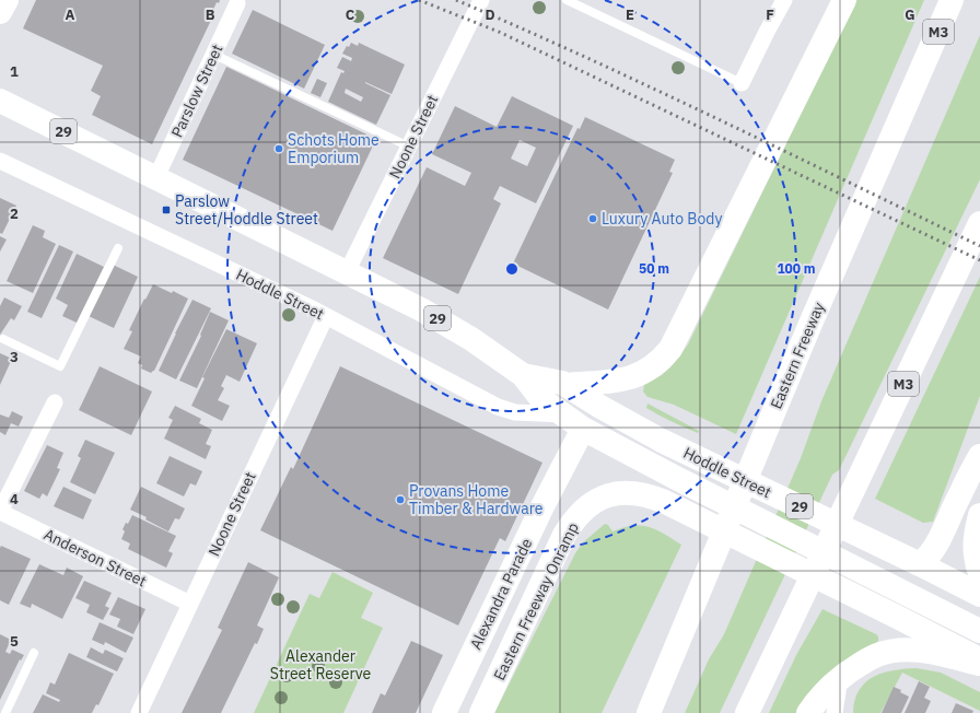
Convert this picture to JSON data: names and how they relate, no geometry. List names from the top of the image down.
{
  "streets": {
    "main road": [
      "M3",
      "29",
      "Hoddle Street",
      "Eastern Freeway",
      "Alexandra Parade",
      "Eastern Freeway Onramp"
    ],
    "street": ["Parslow Street", "Noone Street", "Anderson Street"]
  },
  "crossings": [
    ["Parslow Street", "Hoddle Street"],
    ["Noone Street", "Hoddle Street"],
    ["Noone Street", "Anderson Street"],
    ["Hoddle Street", "Alexandra Parade"]
  ],
  "parks": ["Alexander Street Reserve"],
  "places": {
    "other": ["Schots Home Emporium", "Luxury Auto Body", "Provans Home Timber & Hardware"],
    "transit": ["Parslow Street/Hoddle Street"]
  },
  "grid": {
    "columns": [
      "A",
      "B",
      "C",
      "D",
      "E",
      "F",
      "G"
    ],
    "rows": [
      "1",
      "2",
      "3",
      "4",
      "5"
    ]
  },
  "rings": ["50 m", "100 m"]
}
